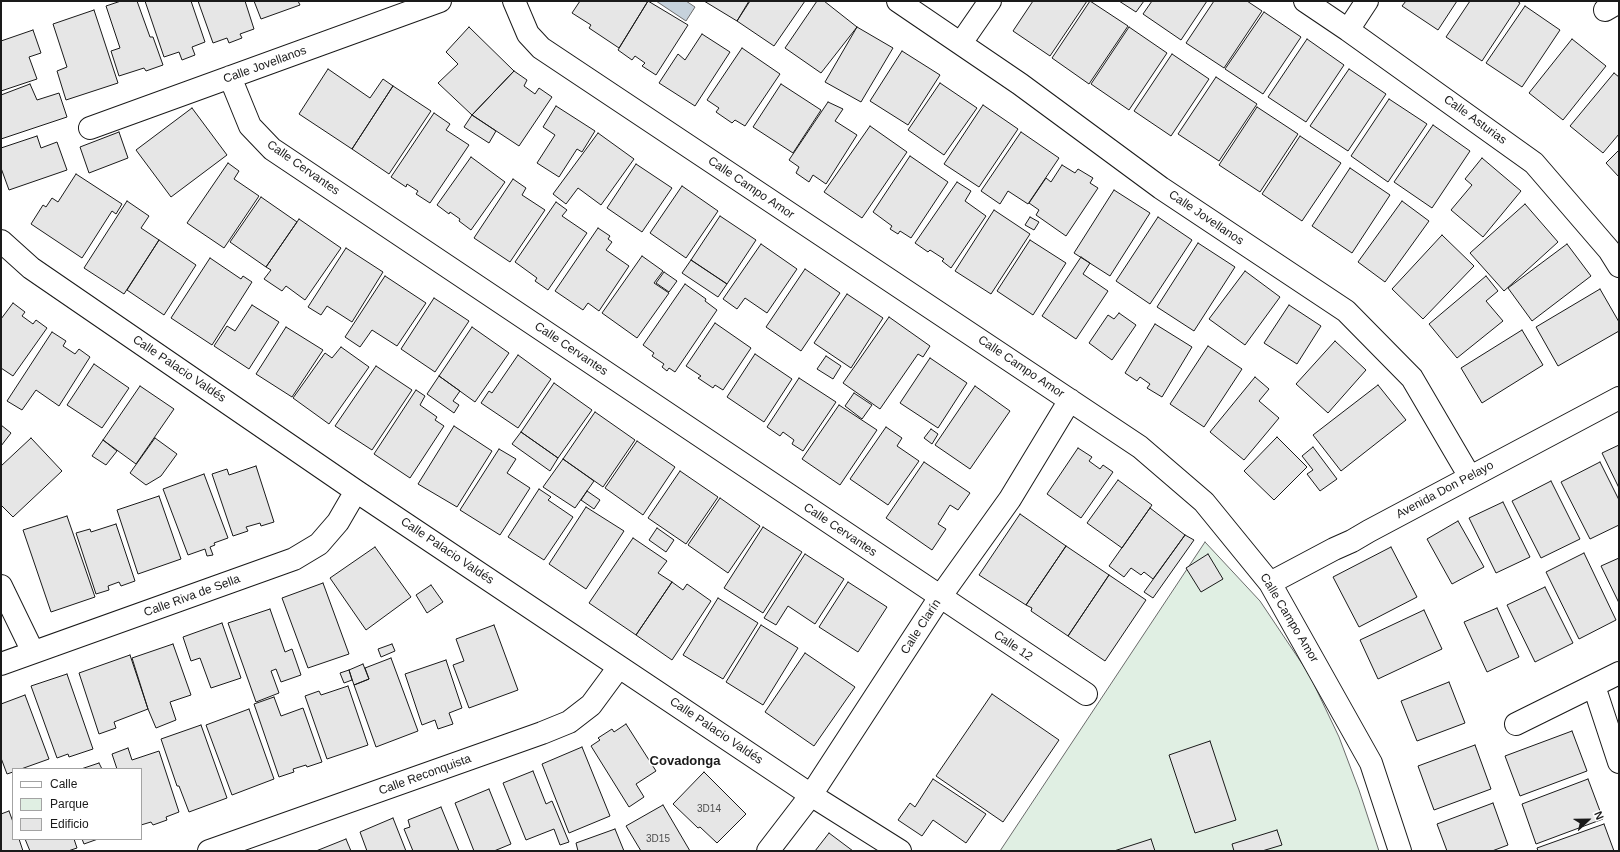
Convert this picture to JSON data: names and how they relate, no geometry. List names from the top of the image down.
{
  "streets": {
    "street": [
      "Calle Jovellanos",
      "Calle Asturias",
      "Calle Cervantes",
      "Calle Campo Amor",
      "Calle Palacio Valdés",
      "Avenida Don Pelayo",
      "Calle Riva de Sella",
      "Calle Clarín",
      "Calle 12",
      "Calle Reconquista"
    ]
  },
  "crossings": [
    ["Calle Jovellanos", "Calle Cervantes"],
    ["Calle Jovellanos", "Avenida Don Pelayo"],
    ["Calle Cervantes", "Calle Clarín"],
    ["Calle Cervantes", "Calle 12"],
    ["Calle Campo Amor", "Avenida Don Pelayo"],
    ["Calle Campo Amor", "Calle Clarín"],
    ["Calle Palacio Valdés", "Calle Riva de Sella"],
    ["Calle Palacio Valdés", "Calle Clarín"],
    ["Calle Palacio Valdés", "Calle Reconquista"],
    ["Calle Clarín", "Calle 12"]
  ],
  "districts": ["Covadonga"],
  "house_numbers": ["3D14", "3D15"],
  "legend": ["Calle", "Parque", "Edificio"],
  "north": "right"
}
